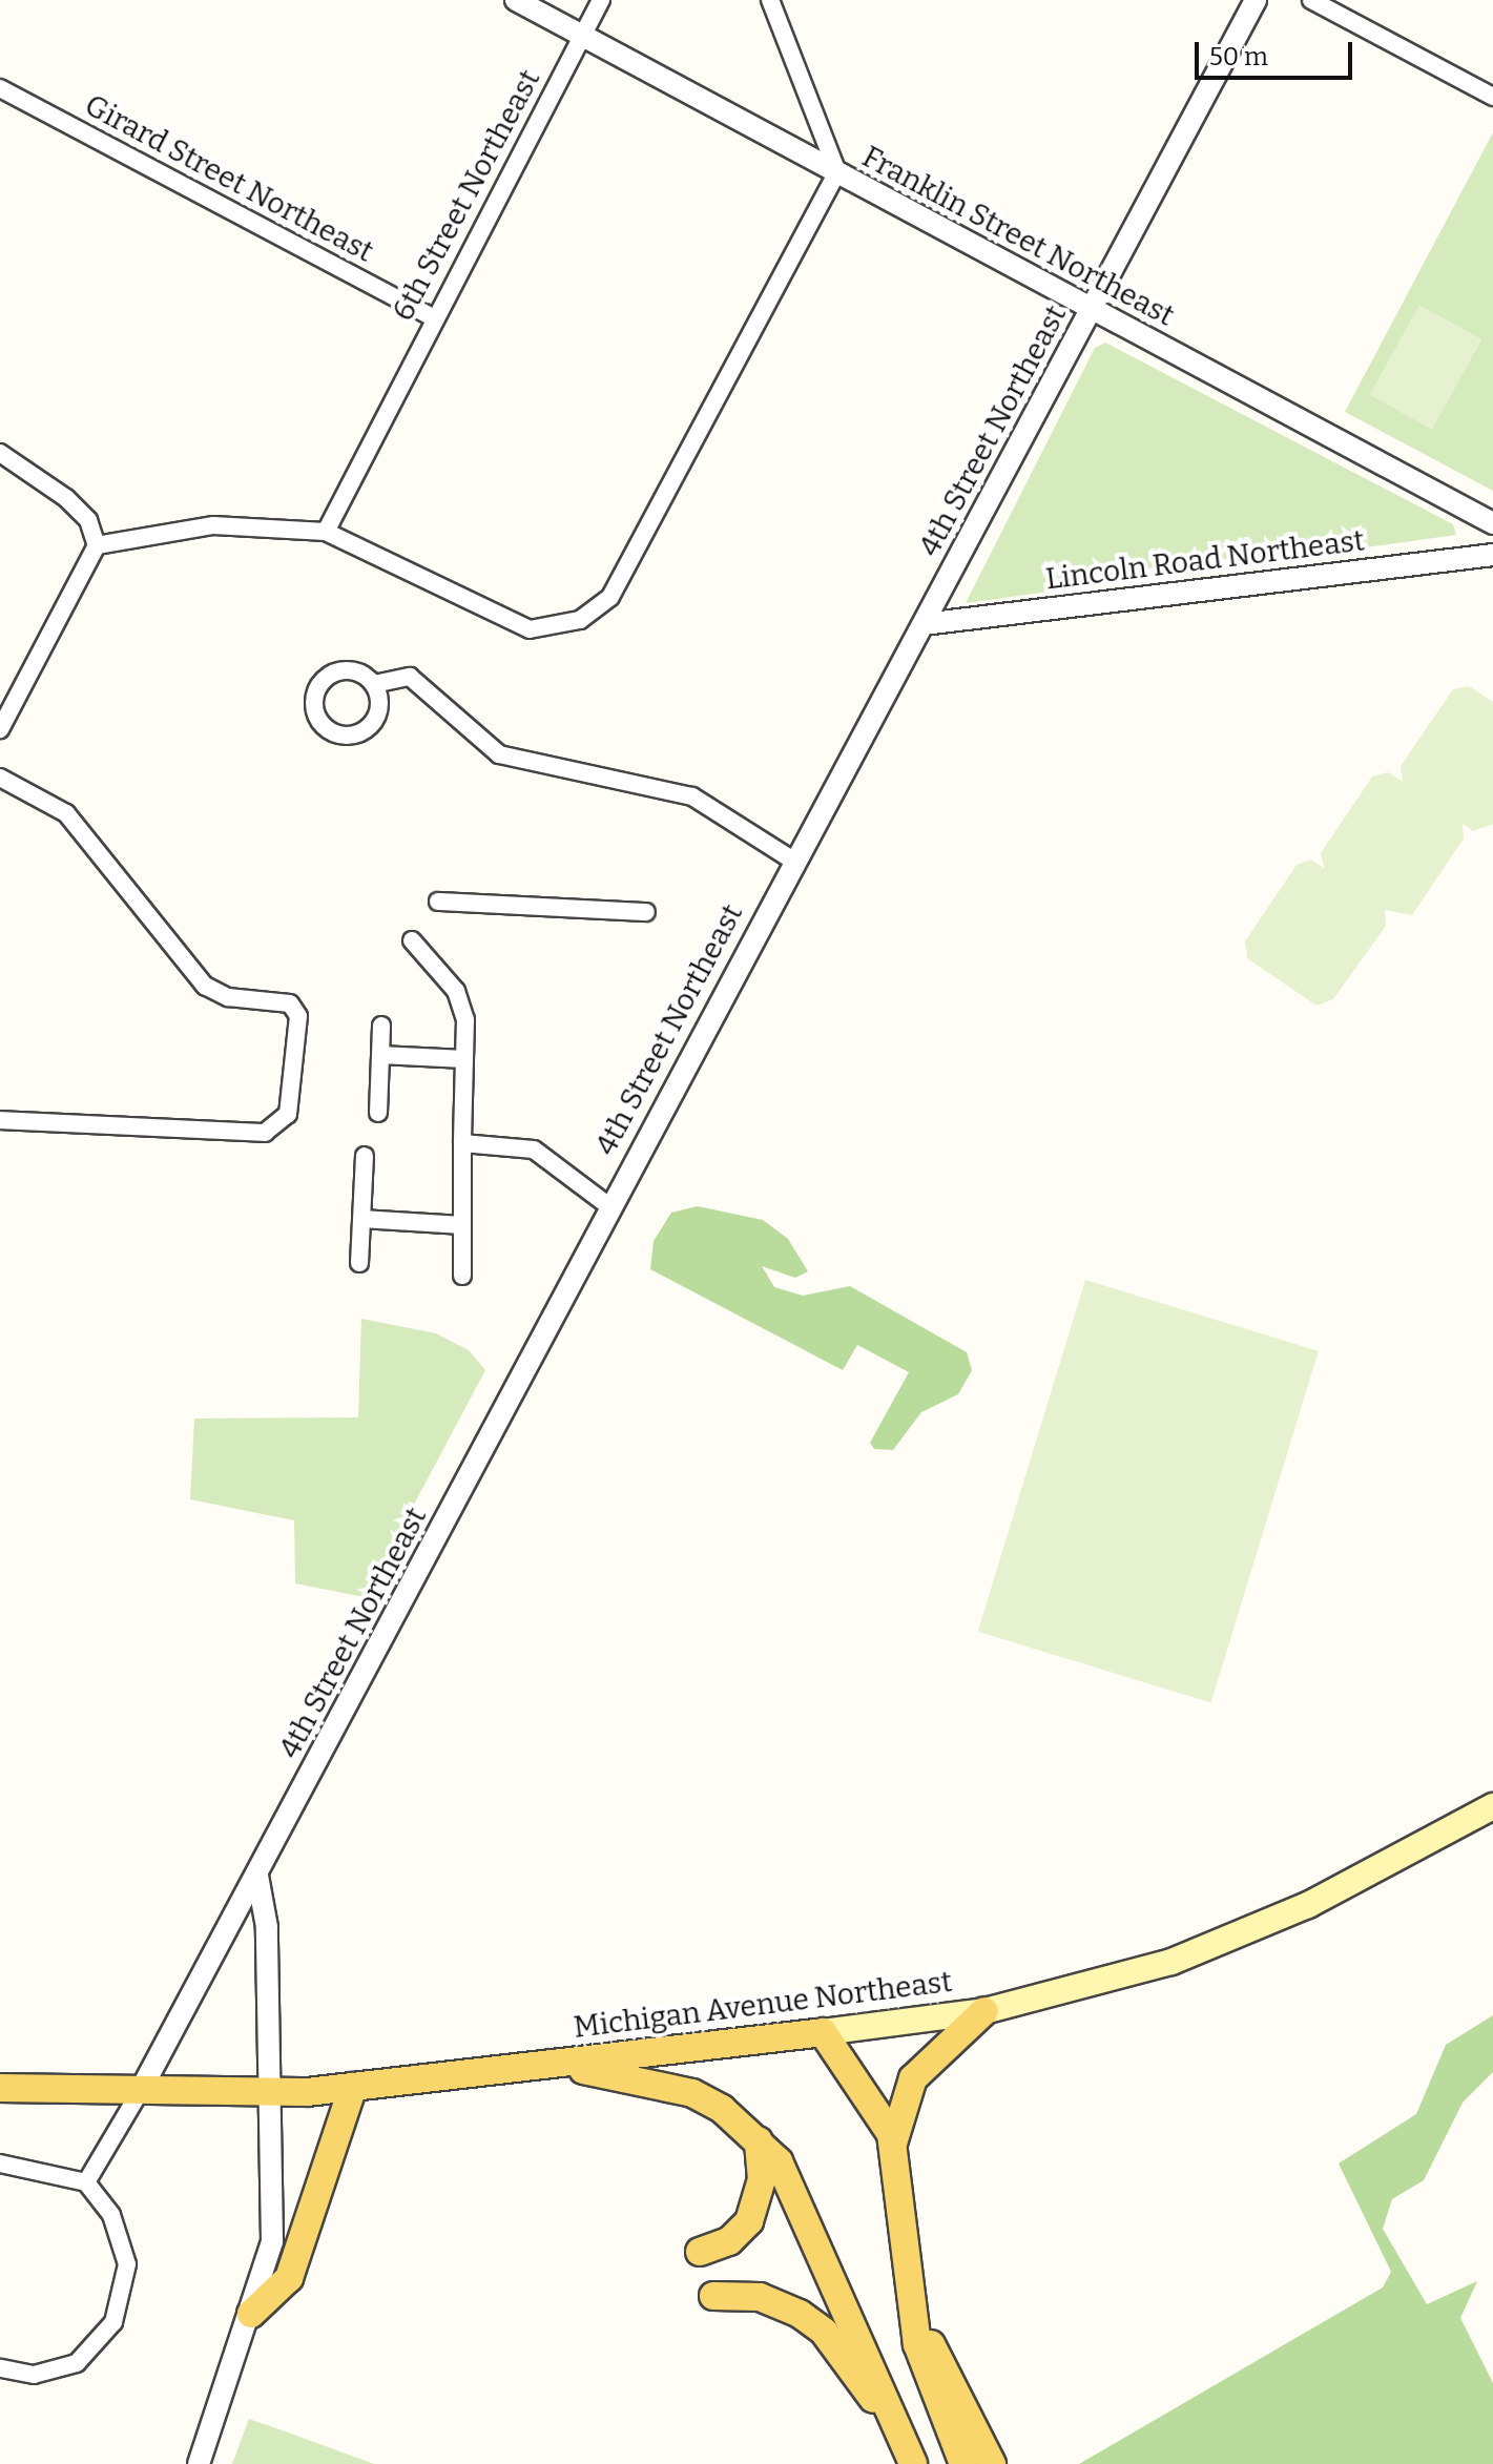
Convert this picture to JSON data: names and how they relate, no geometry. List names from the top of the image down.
{
  "streets": {
    "main road": ["Michigan Avenue Northeast"],
    "street": [
      "Girard Street Northeast",
      "6th Street Northeast",
      "Franklin Street Northeast",
      "4th Street Northeast",
      "Lincoln Road Northeast"
    ]
  },
  "crossings": [
    ["Girard Street Northeast", "6th Street Northeast"],
    ["6th Street Northeast", "Franklin Street Northeast"],
    ["Franklin Street Northeast", "4th Street Northeast"],
    ["4th Street Northeast", "Lincoln Road Northeast"],
    ["4th Street Northeast", "Michigan Avenue Northeast"]
  ],
  "scale_bar": "50 m"
}
